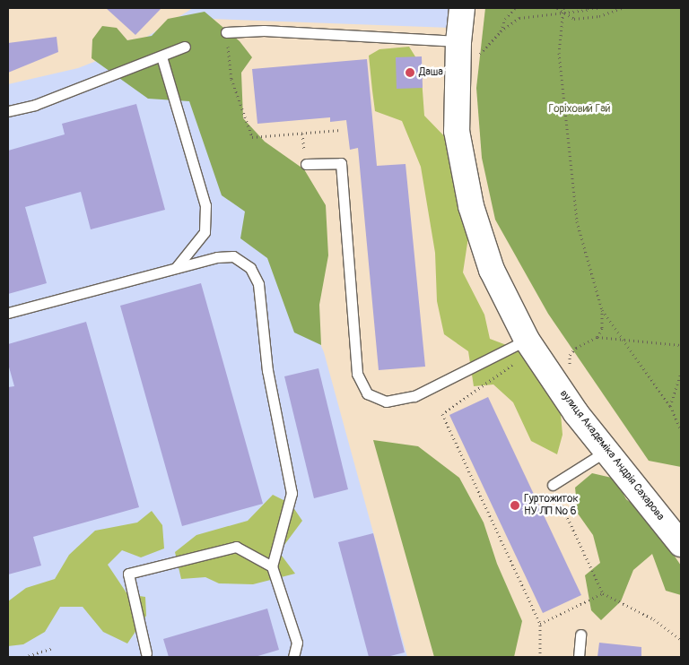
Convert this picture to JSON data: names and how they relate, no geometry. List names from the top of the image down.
{
  "streets": {
    "street": ["вулиця Академіка Андрія Сахарова"]
  },
  "parks": ["Горіховий Гай"],
  "places": ["Даша", "Гуртожиток НУ ЛП № 6"]
}
